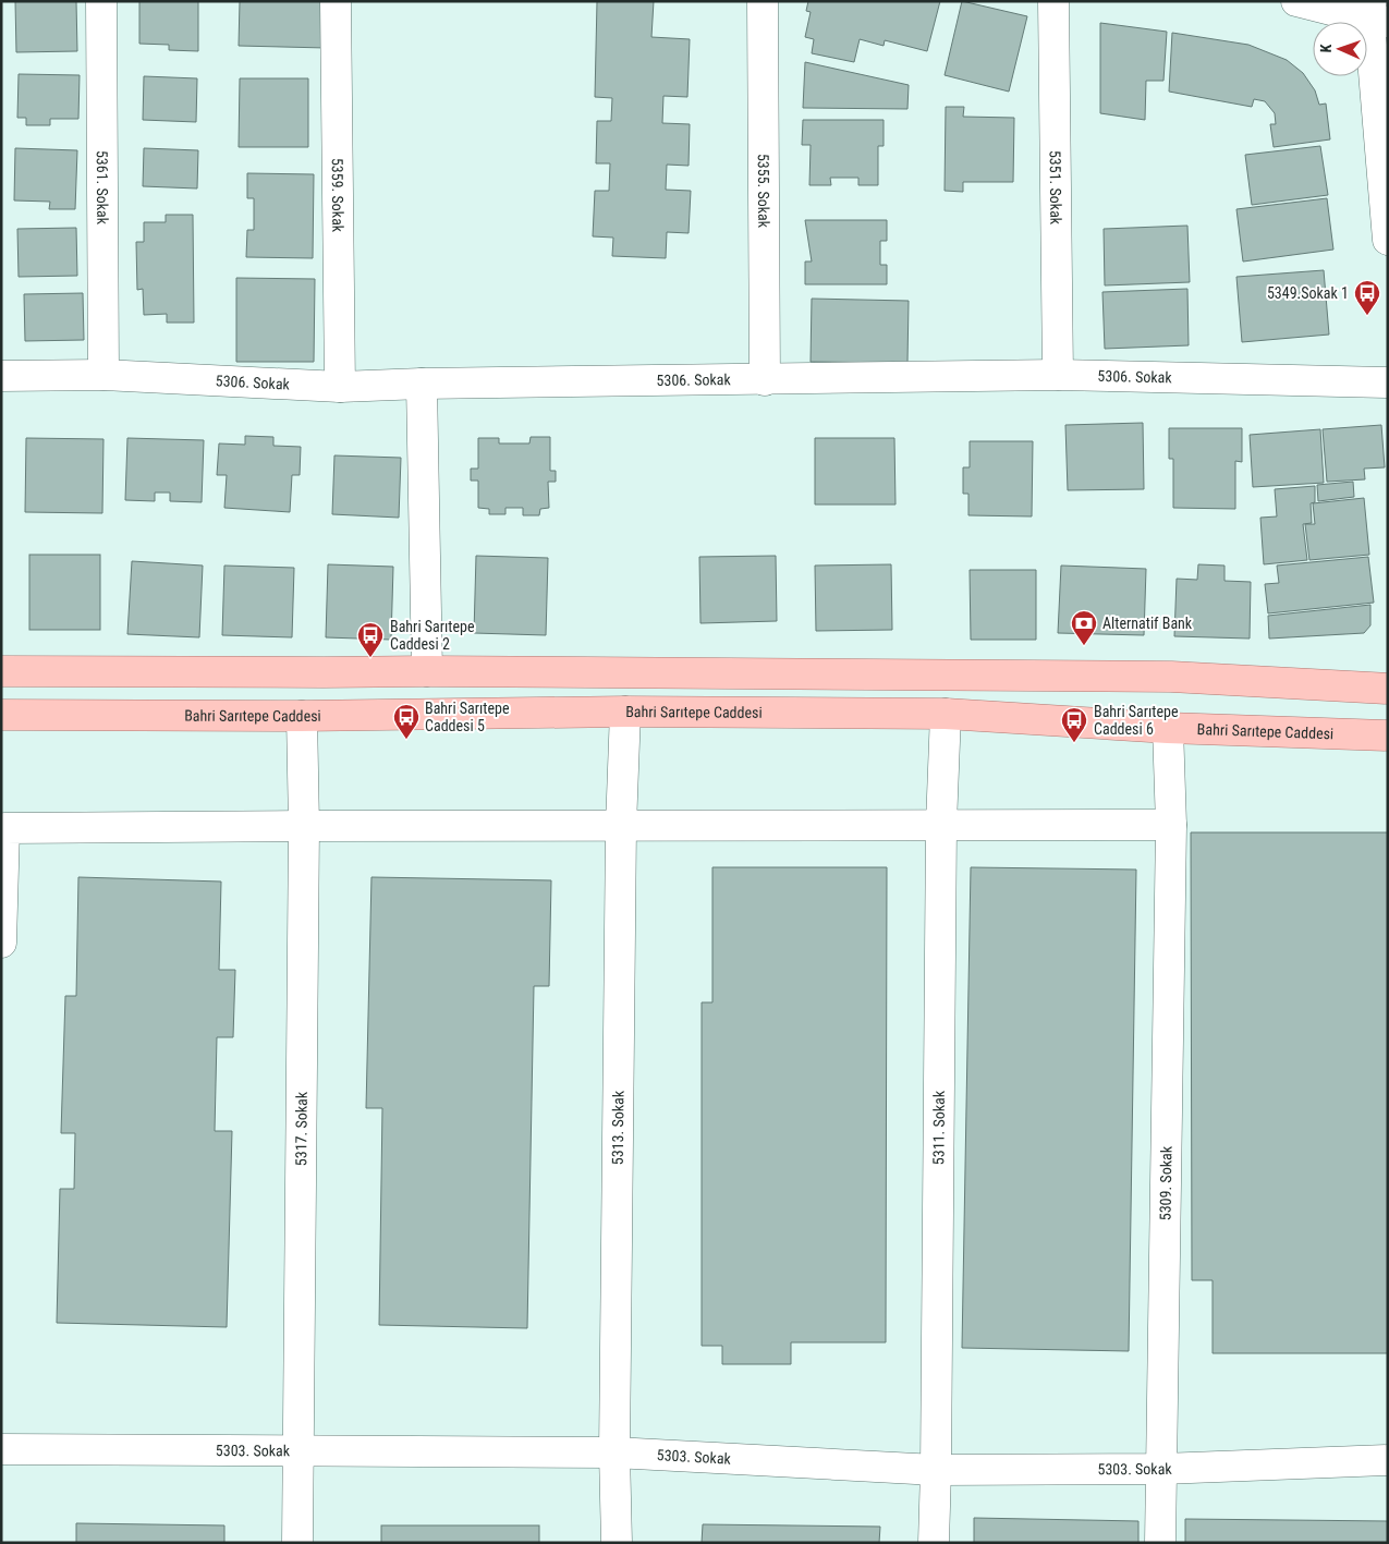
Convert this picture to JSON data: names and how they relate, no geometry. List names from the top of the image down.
{
  "streets": {
    "main road": ["Bahri Sarıtepe Caddesi"],
    "street": [
      "5361. Sokak",
      "5351. Sokak",
      "5355. Sokak",
      "5359. Sokak",
      "5306. Sokak",
      "5313. Sokak",
      "5311. Sokak",
      "5317. Sokak",
      "5309. Sokak",
      "5303. Sokak"
    ]
  },
  "crossings": [
    ["5361. Sokak", "5306. Sokak"],
    ["5351. Sokak", "5306. Sokak"],
    ["5355. Sokak", "5306. Sokak"],
    ["5359. Sokak", "5306. Sokak"],
    ["Bahri Sarıtepe Caddesi", "5313. Sokak"],
    ["Bahri Sarıtepe Caddesi", "5311. Sokak"],
    ["Bahri Sarıtepe Caddesi", "5317. Sokak"],
    ["Bahri Sarıtepe Caddesi", "5309. Sokak"],
    ["5313. Sokak", "5303. Sokak"],
    ["5311. Sokak", "5303. Sokak"],
    ["5317. Sokak", "5303. Sokak"],
    ["5309. Sokak", "5303. Sokak"]
  ],
  "places": {
    "bus stop": [
      "5349.Sokak 1",
      "Bahri Sarıtepe Caddesi 2",
      "Bahri Sarıtepe Caddesi 5",
      "Bahri Sarıtepe Caddesi 6"
    ],
    "bank": ["Alternatif Bank"]
  },
  "north": "left"
}
